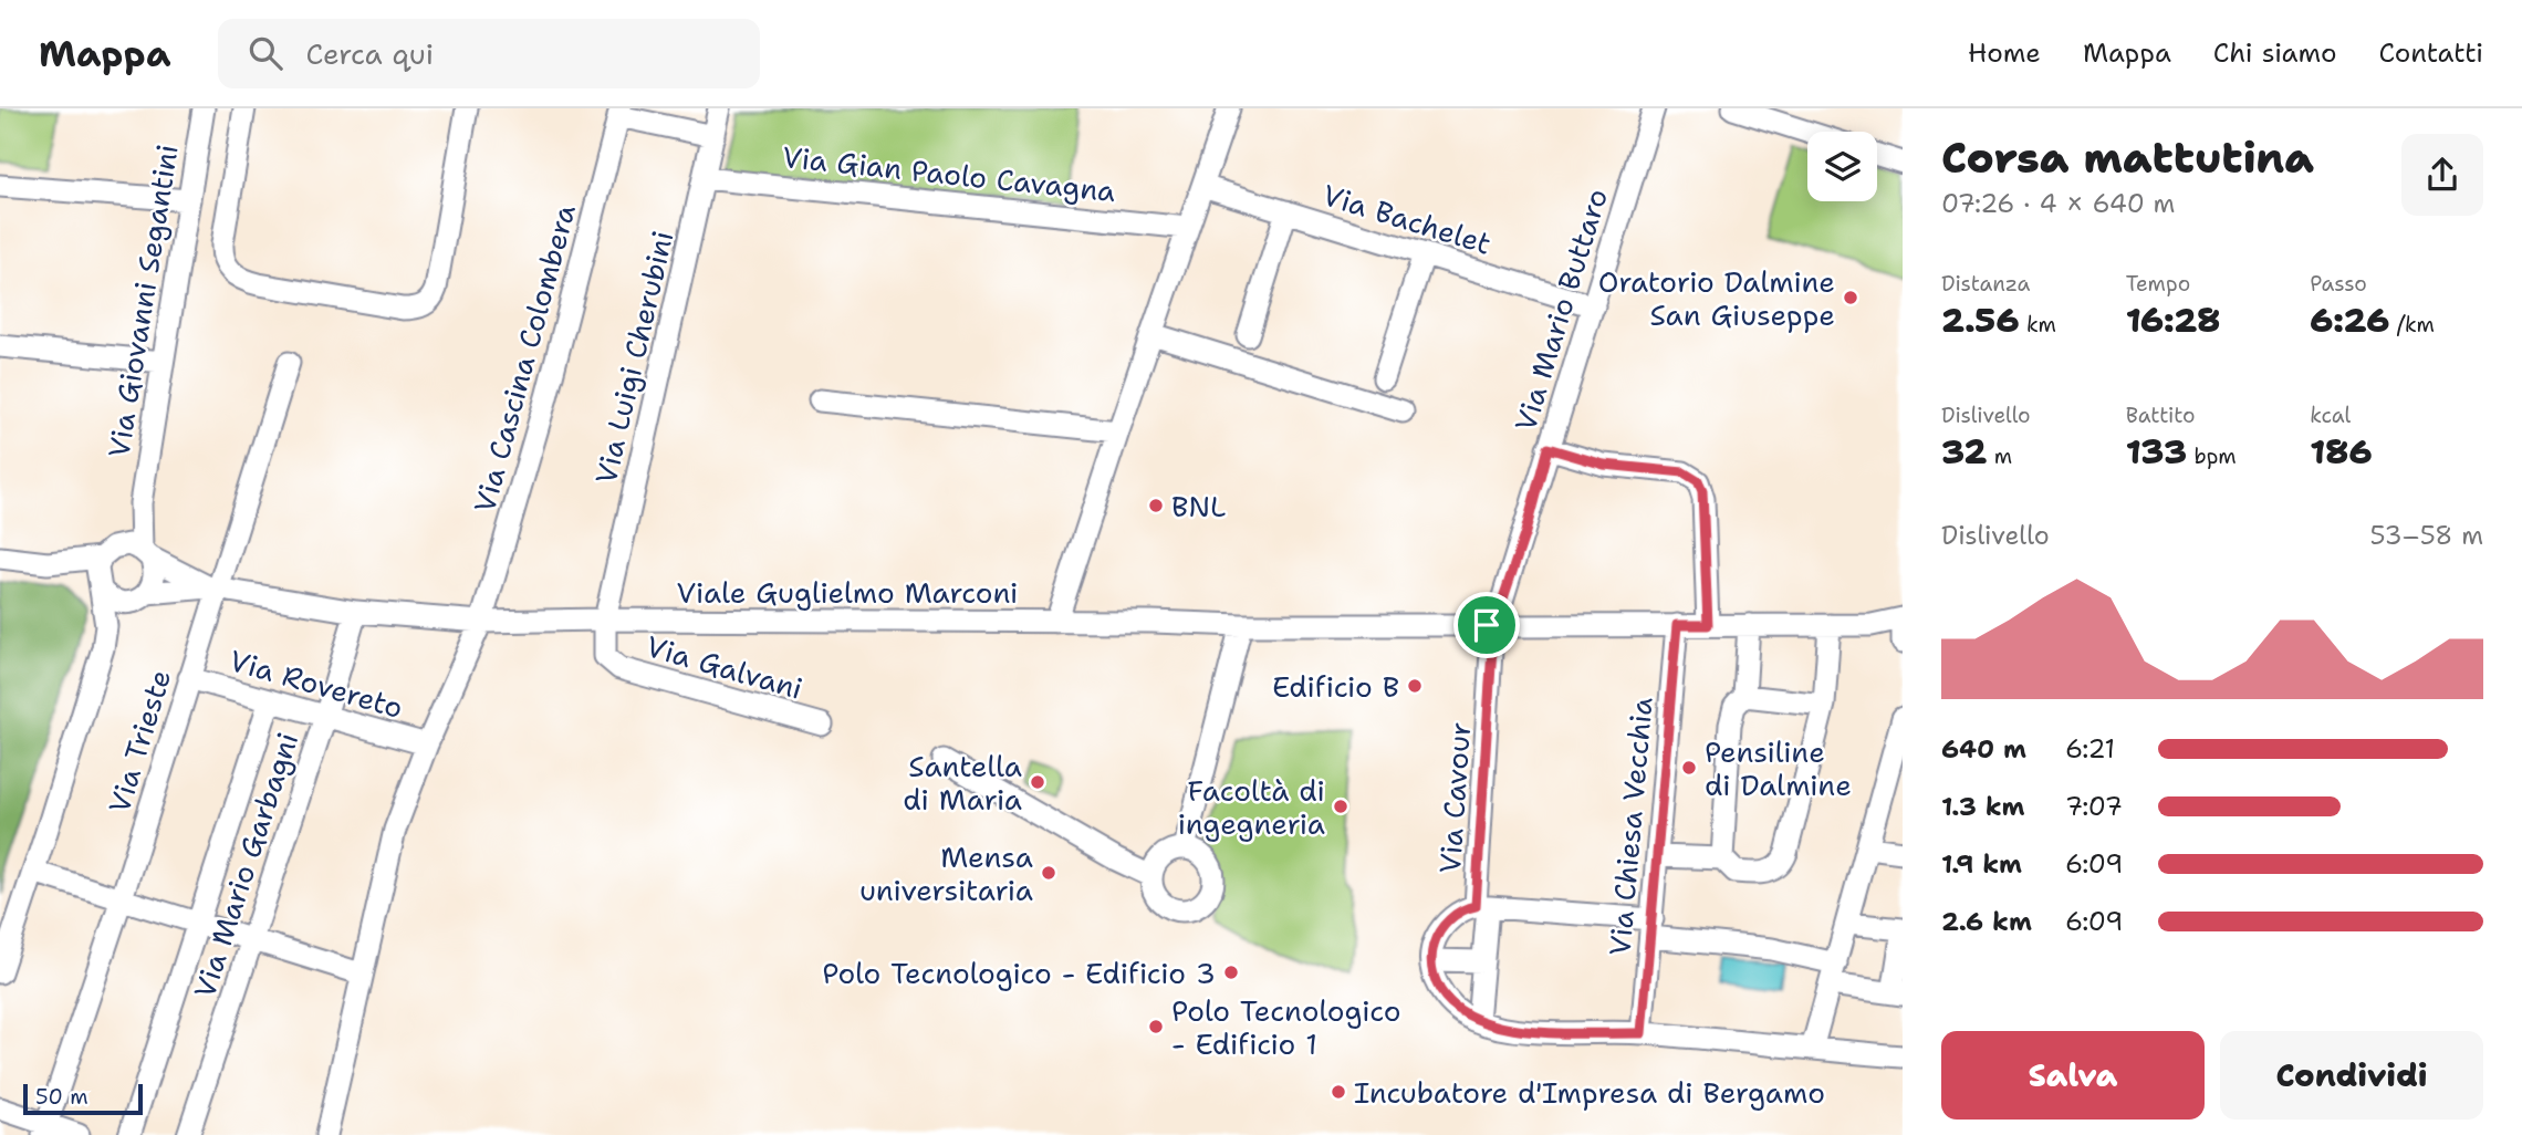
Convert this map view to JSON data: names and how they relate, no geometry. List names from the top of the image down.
{
  "streets": {
    "street": [
      "Via Gian Paolo Cavagna",
      "Via Bachelet",
      "Via Giovanni Segantini",
      "Via Mario Buttaro",
      "Via Luigi Cherubini",
      "Via Cascina Colombera",
      "Viale Guglielmo Marconi",
      "Via Galvani",
      "Via Rovereto",
      "Via Trieste",
      "Via Cavour",
      "Via Chiesa Vecchia",
      "Via Mario Garbagni"
    ]
  },
  "crossings": [
    ["Via Gian Paolo Cavagna", "Via Luigi Cherubini"],
    ["Via Bachelet", "Via Mario Buttaro"],
    ["Via Giovanni Segantini", "Viale Guglielmo Marconi"],
    ["Via Mario Buttaro", "Viale Guglielmo Marconi"],
    ["Via Mario Buttaro", "Via Cavour"],
    ["Via Luigi Cherubini", "Viale Guglielmo Marconi"],
    ["Via Luigi Cherubini", "Via Galvani"],
    ["Via Cascina Colombera", "Viale Guglielmo Marconi"],
    ["Via Cascina Colombera", "Via Rovereto"],
    ["Viale Guglielmo Marconi", "Via Galvani"],
    ["Viale Guglielmo Marconi", "Via Trieste"],
    ["Viale Guglielmo Marconi", "Via Cavour"],
    ["Viale Guglielmo Marconi", "Via Chiesa Vecchia"],
    ["Viale Guglielmo Marconi", "Via Mario Garbagni"],
    ["Via Rovereto", "Via Trieste"],
    ["Via Rovereto", "Via Mario Garbagni"]
  ],
  "places": [
    "Oratorio Dalmine San Giuseppe",
    "BNL",
    "Edificio B",
    "Pensiline di Dalmine",
    "Santella di Maria",
    "Facoltà di ingegneria",
    "Mensa universitaria",
    "Polo Tecnologico - Edificio 3",
    "Polo Tecnologico - Edificio 1",
    "Incubatore d'Impresa di Bergamo"
  ],
  "scale_bar": "50 m",
  "page": {
    "header": "Mappa",
    "search": "Cerca qui",
    "nav": [
      "Home",
      "Mappa",
      "Chi siamo",
      "Contatti"
    ],
    "heading": ["Corsa mattutina", "07:26 · 4 × 640 m"],
    "stats": [
      ["Distanza", "2.56 km"],
      ["Tempo", "16:28"],
      ["Passo", "6:26 /km"],
      ["Dislivello", "32 m"],
      ["Battito", "133 bpm"],
      ["kcal", "186"]
    ],
    "chart": ["Dislivello", "53–58 m"],
    "list": [
      {
        "name": "640 m",
        "note": "6:21"
      },
      {
        "name": "1.3 km",
        "note": "7:07"
      },
      {
        "name": "1.9 km",
        "note": "6:09"
      },
      {
        "name": "2.6 km",
        "note": "6:09"
      }
    ],
    "buttons": ["Salva", "Condividi"],
    "scale": "50 m"
  }
}
